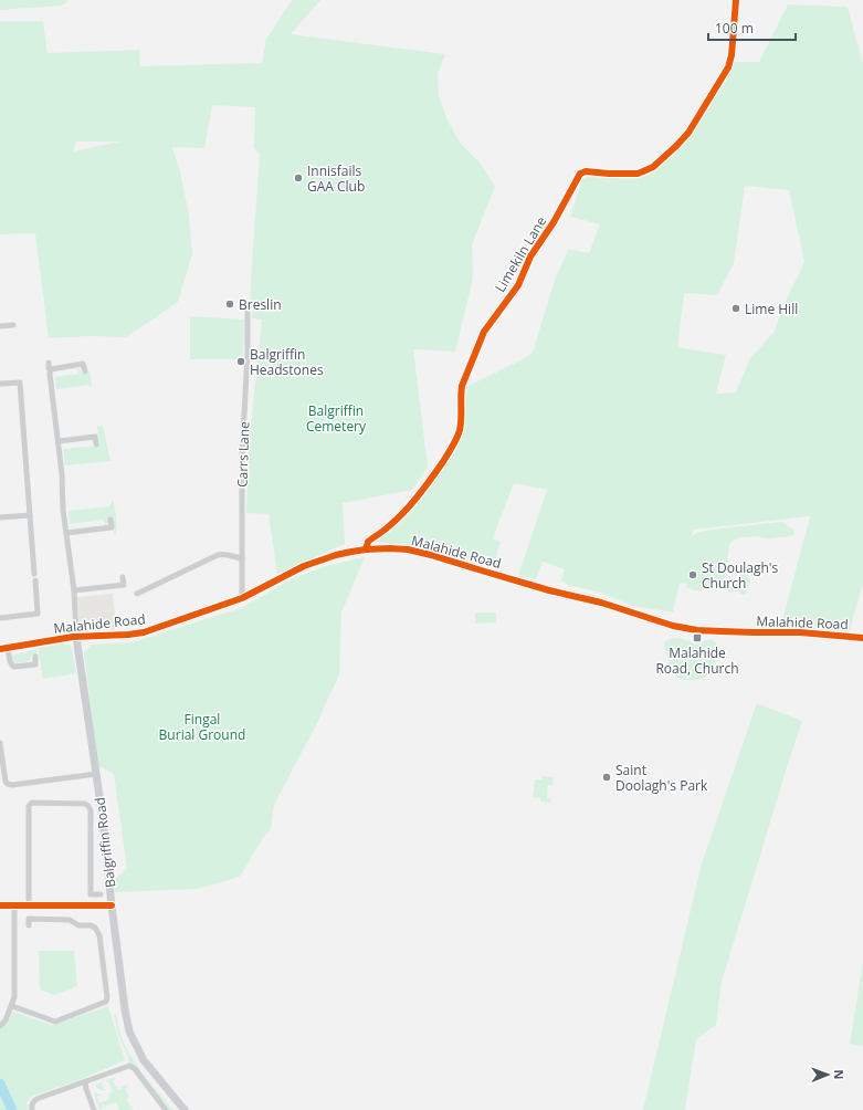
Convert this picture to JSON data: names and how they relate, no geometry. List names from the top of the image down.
{
  "streets": {
    "main road": ["Malahide Road", "Balgriffin Road"],
    "street": ["Limekiln Lane", "Carrs Lane"]
  },
  "crossings": [
    ["Limekiln Lane", "Malahide Road"],
    ["Carrs Lane", "Malahide Road"],
    ["Malahide Road", "Balgriffin Road"]
  ],
  "parks": ["Balgriffin Cemetery", "Fingal Burial Ground"],
  "places": {
    "other": [
      "Innisfails GAA Club",
      "Breslin",
      "Lime Hill",
      "Balgriffin Headstones",
      "St Doulagh's Church",
      "Saint Doolagh's Park"
    ],
    "transit": ["Malahide Road, Church"]
  },
  "scale_bar": "100 m",
  "north": "right"
}
